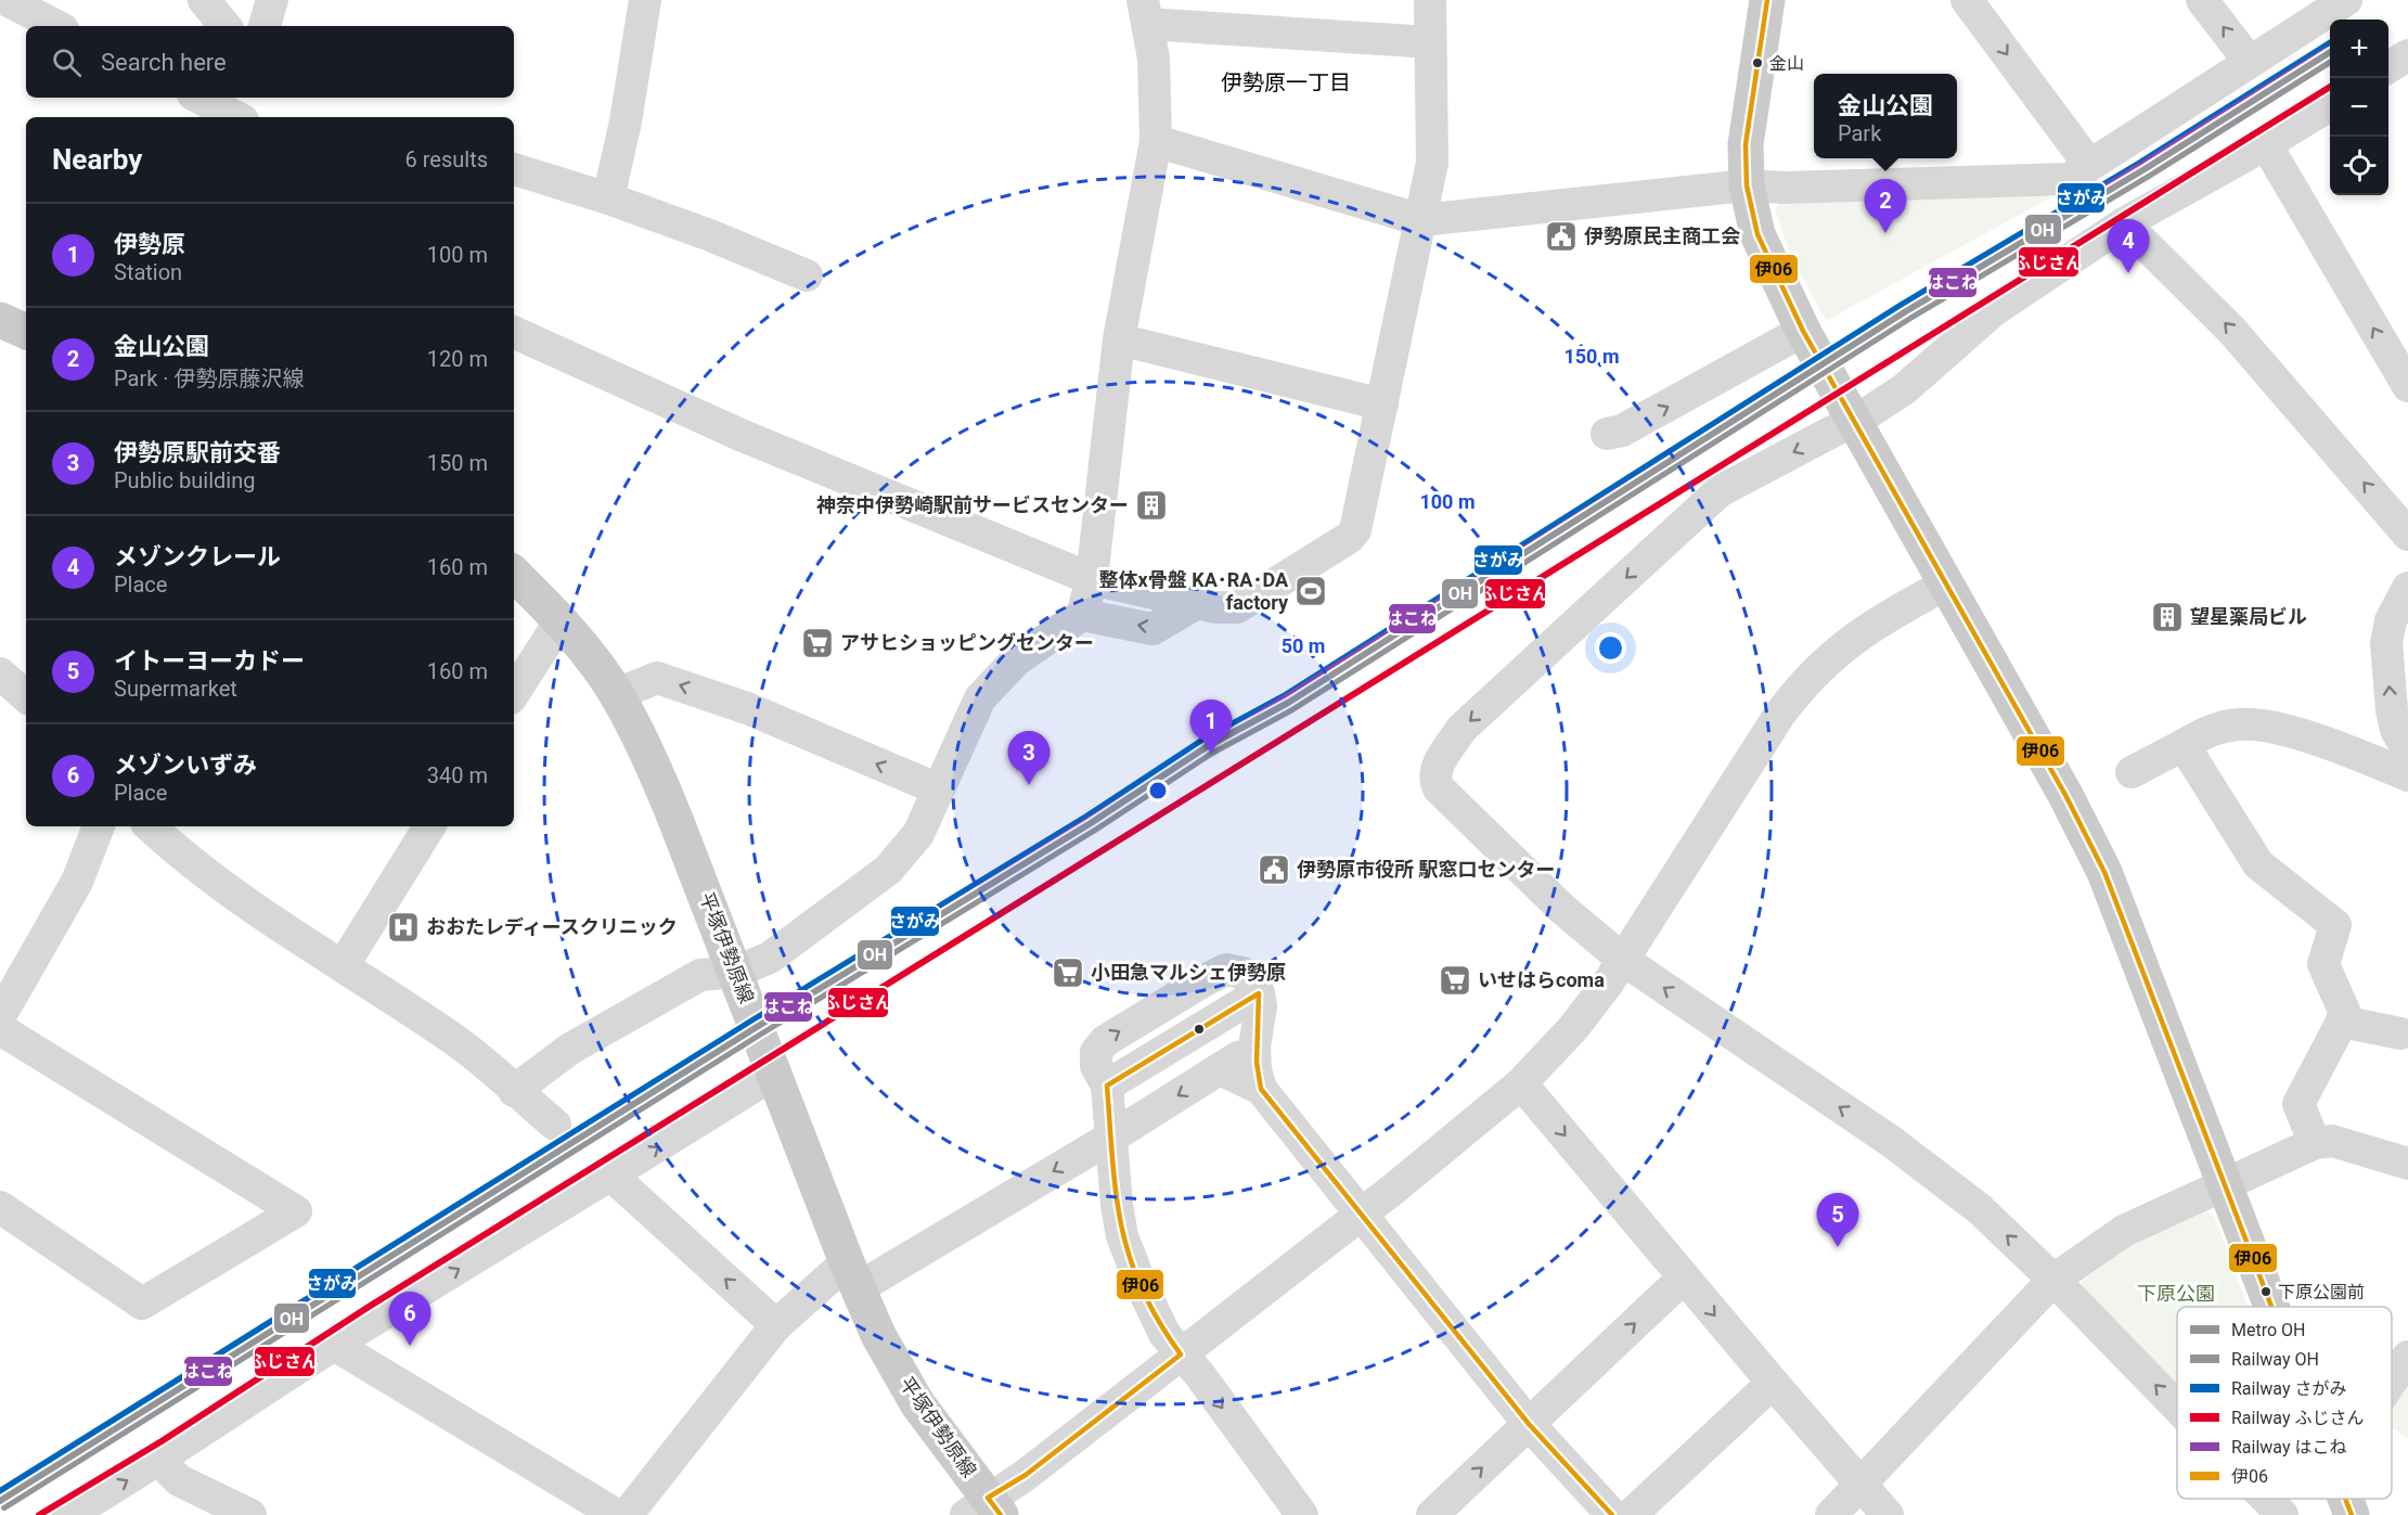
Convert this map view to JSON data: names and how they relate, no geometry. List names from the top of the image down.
{
  "streets": {
    "main road": ["平塚伊勢原線"]
  },
  "districts": ["伊勢原一丁目"],
  "parks": ["下原公園"],
  "places": {
    "other": ["金山", "下原公園前"],
    "public building": ["伊勢原民主商工会", "伊勢原市役所 駅窓口センター"],
    "building": ["神奈中伊勢崎駅前サービスセンター", "望星薬局ビル"],
    "sports": ["整体x骨盤 KA･RA･DA factory"],
    "supermarket": ["アサヒショッピングセンター", "小田急マルシェ伊勢原", "いせはらcoma"],
    "hospital": ["おおたレディースクリニック"]
  },
  "lines": [
    "transit line 伊06",
    "rail line さがみ",
    "rail line はこね",
    "metro line OH",
    "rail line OH",
    "rail line ふじさん"
  ],
  "legend": [
    "Metro OH",
    "Railway OH",
    "Railway さがみ",
    "Railway ふじさん",
    "Railway はこね",
    "伊06"
  ],
  "page": {
    "map_buttons": ["+", "−"],
    "search": "Search here",
    "popup": ["金山公園", "Park"],
    "heading": ["Nearby", "6 results"],
    "pins": [
      "2",
      "4",
      "1",
      "3",
      "5",
      "6"
    ],
    "list": [
      {
        "mark": "1",
        "name": "伊勢原",
        "note": "Station",
        "value": "100 m"
      },
      {
        "mark": "2",
        "name": "金山公園",
        "note": "Park · 伊勢原藤沢線",
        "value": "120 m"
      },
      {
        "mark": "3",
        "name": "伊勢原駅前交番",
        "note": "Public building",
        "value": "150 m"
      },
      {
        "mark": "4",
        "name": "メゾンクレール",
        "note": "Place",
        "value": "160 m"
      },
      {
        "mark": "5",
        "name": "イトーヨーカドー",
        "note": "Supermarket",
        "value": "160 m"
      },
      {
        "mark": "6",
        "name": "メゾンいずみ",
        "note": "Place",
        "value": "340 m"
      }
    ]
  },
  "rings": ["150 m", "100 m", "50 m"]
}
